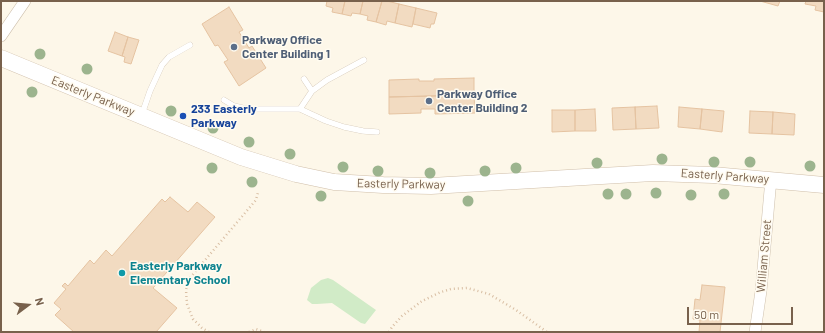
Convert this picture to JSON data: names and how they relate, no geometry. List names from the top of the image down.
{
  "streets": {
    "main road": ["Easterly Parkway"],
    "street": ["William Street"]
  },
  "crossings": [
    ["Easterly Parkway", "William Street"]
  ],
  "places": [
    "Parkway Office Center Building 1",
    "Parkway Office Center Building 2",
    "233 Easterly Parkway",
    "Easterly Parkway Elementary School"
  ],
  "scale_bar": "50 m",
  "north": "right"
}
